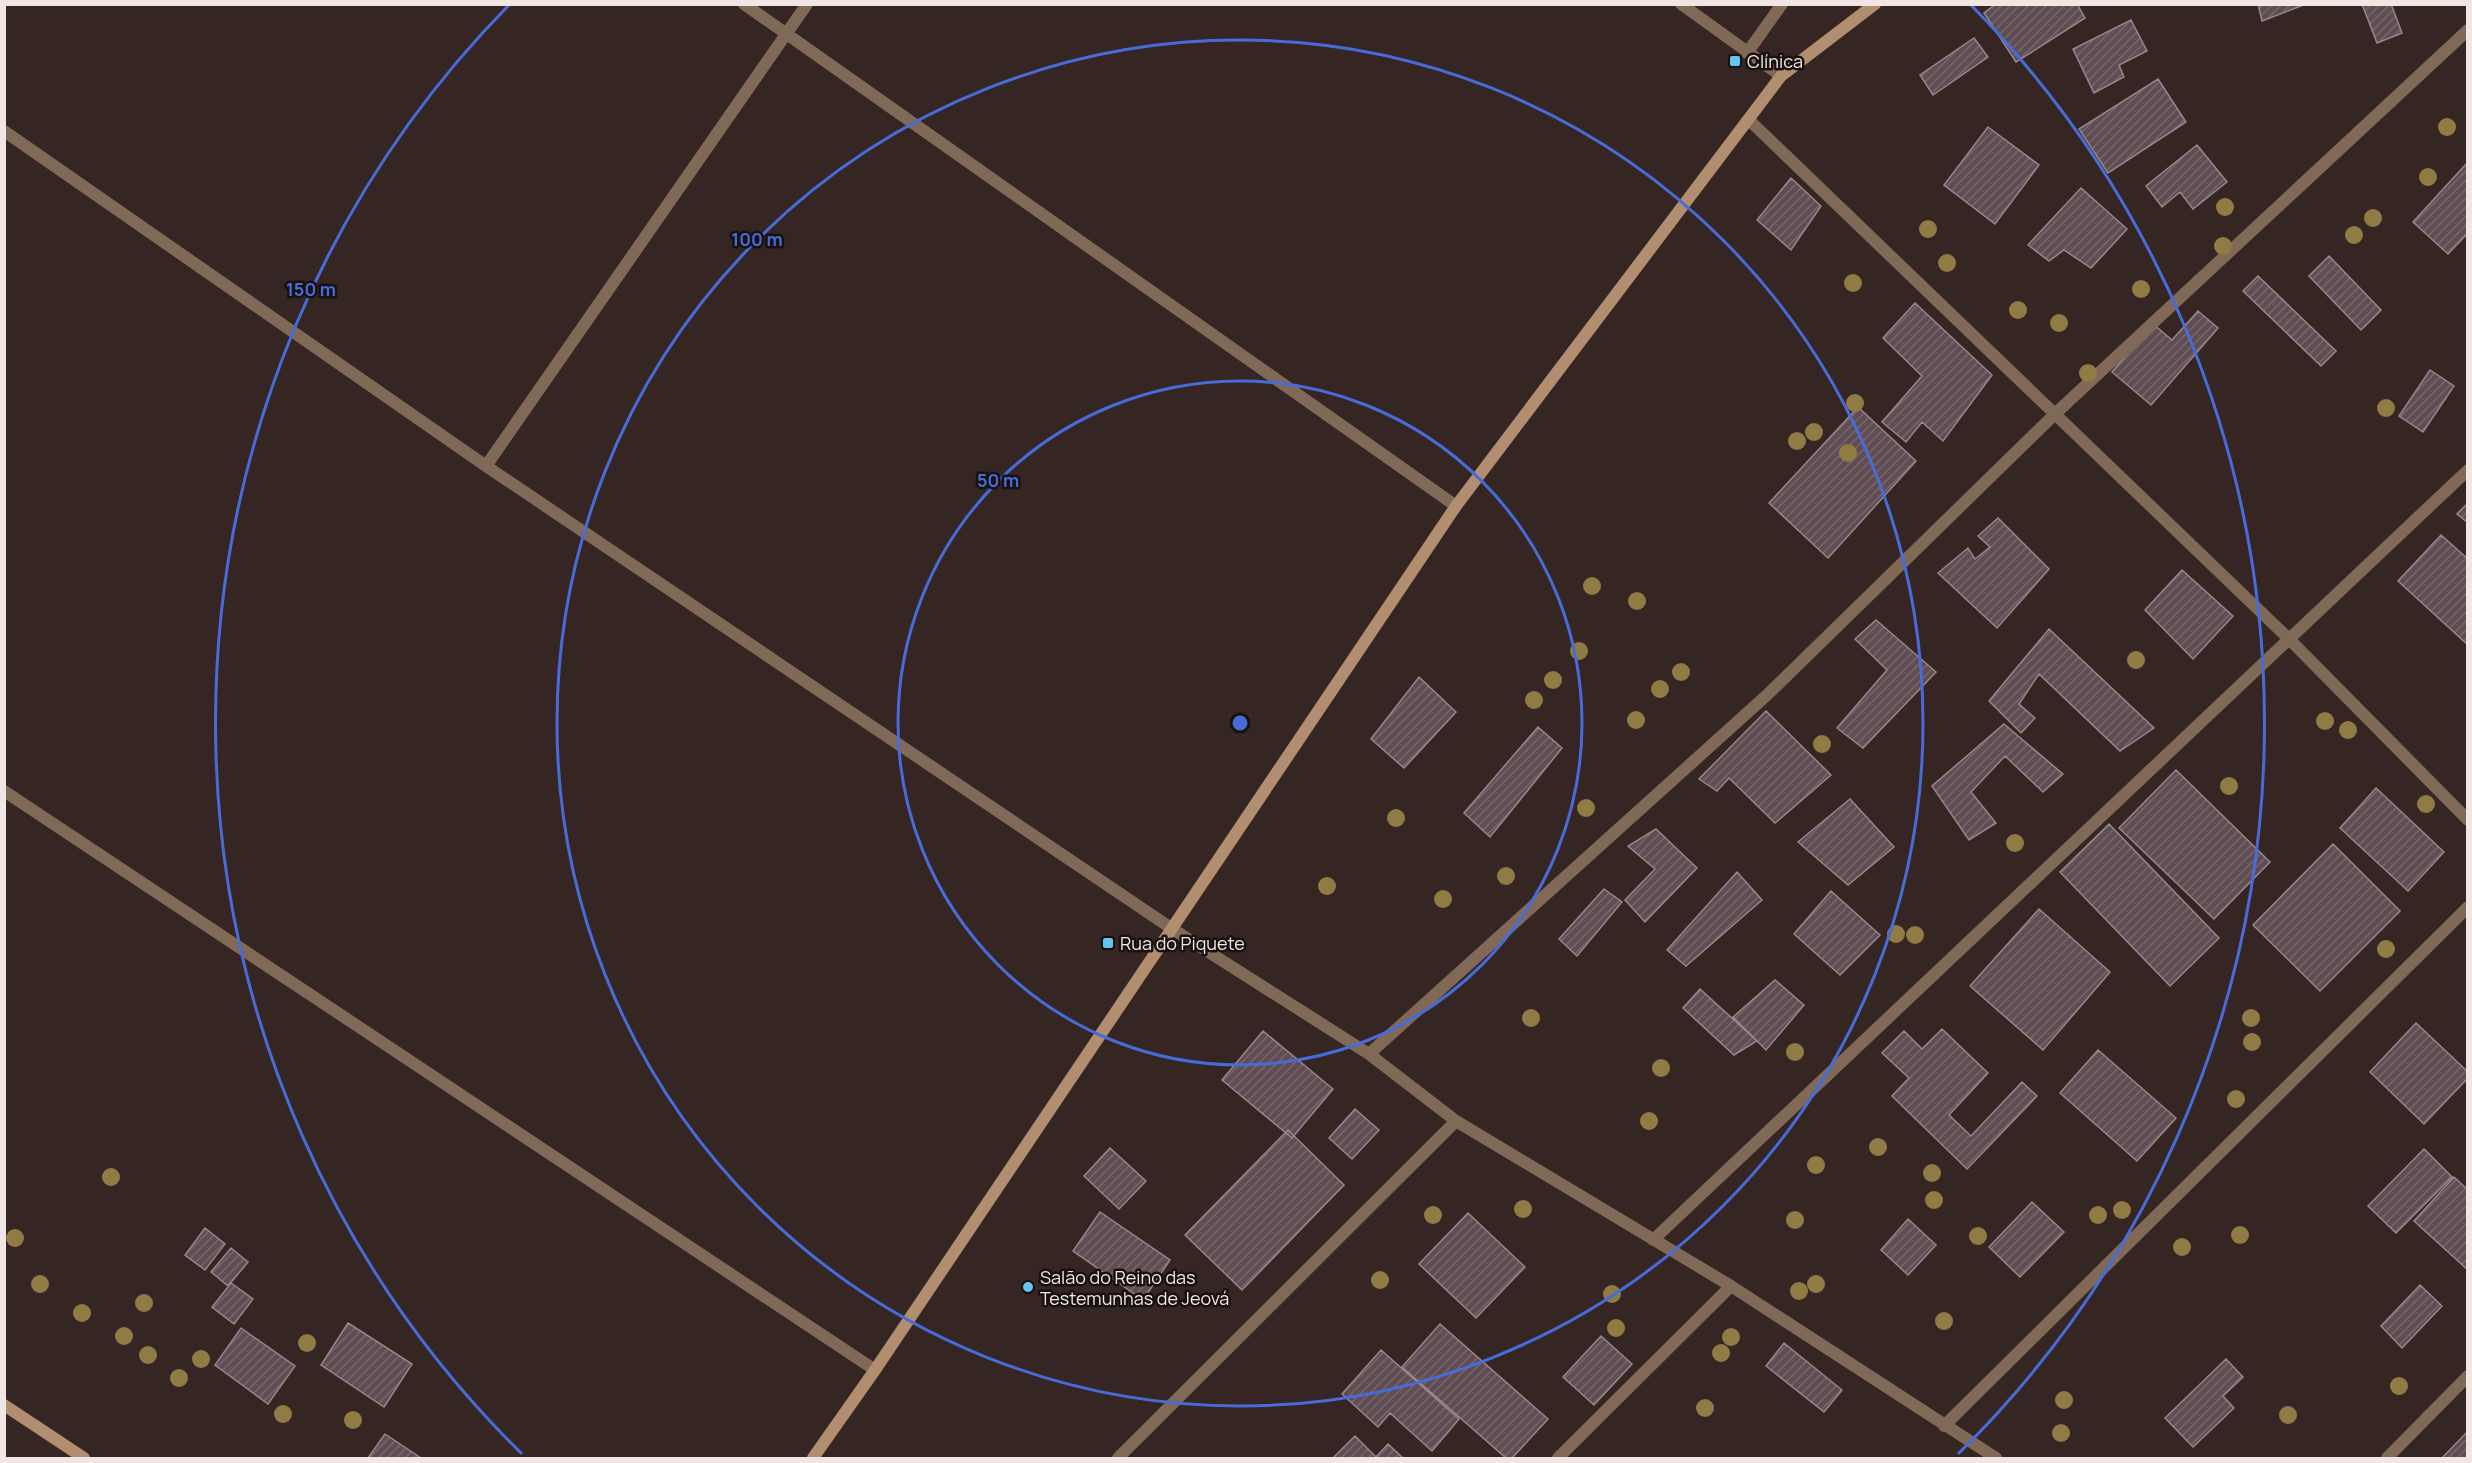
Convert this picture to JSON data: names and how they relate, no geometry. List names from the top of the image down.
{
  "places": {
    "transit": ["Clínica", "Rua do Piquete"],
    "other": ["Salão do Reino das Testemunhas de Jeová"]
  },
  "rings": ["100 m", "150 m", "50 m"]
}
